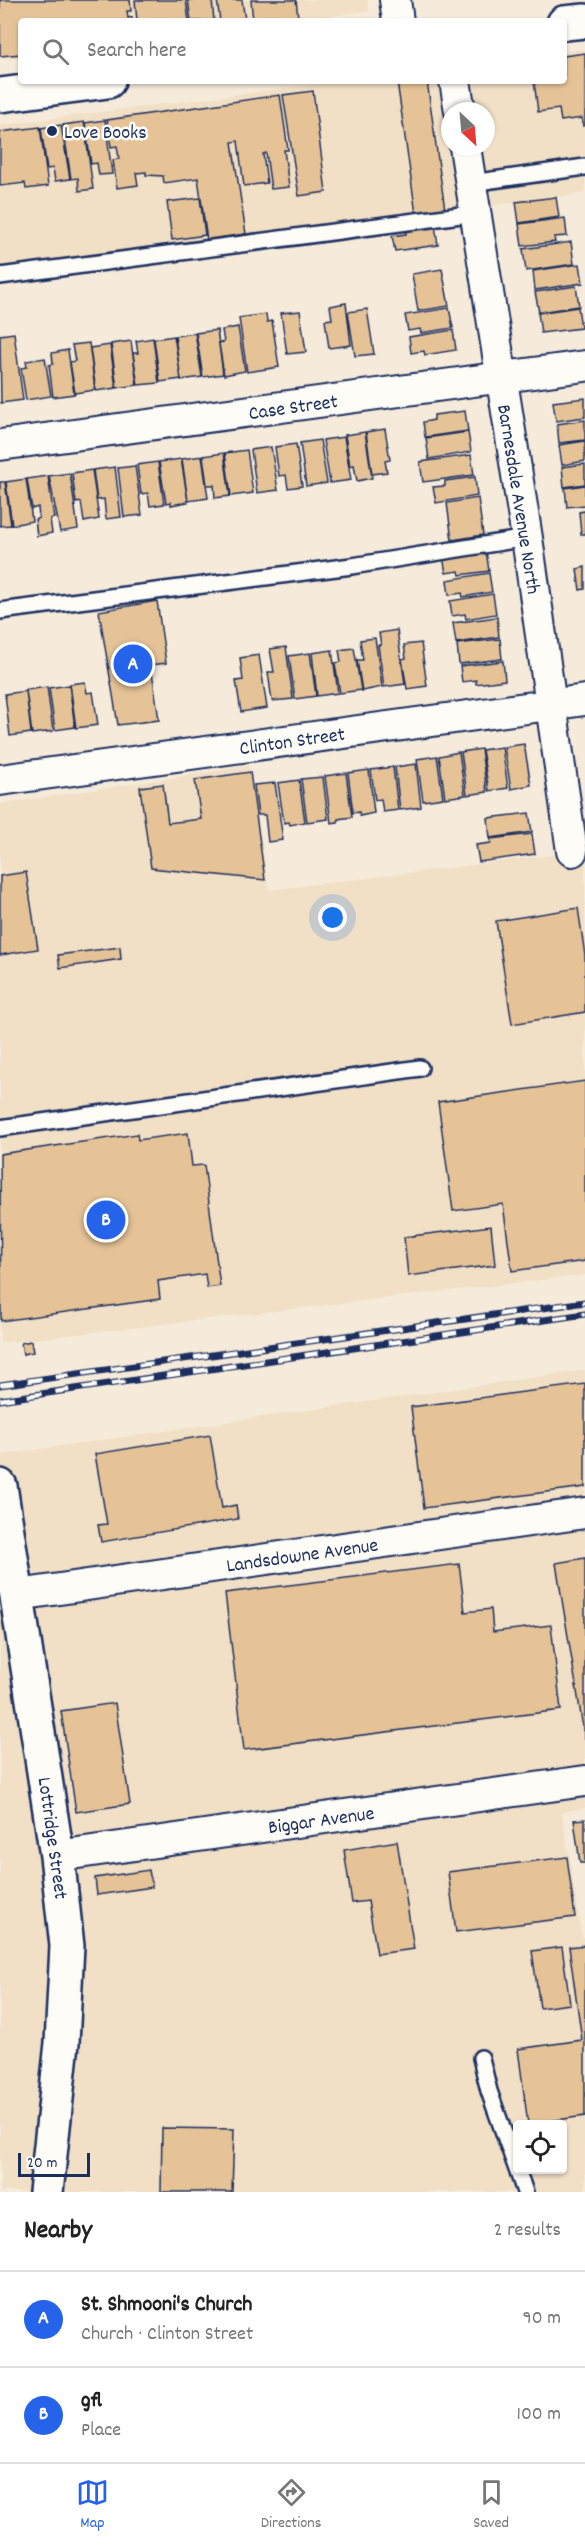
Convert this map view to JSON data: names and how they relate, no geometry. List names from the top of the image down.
{
  "streets": {
    "street": [
      "Case Street",
      "Barnesdale Avenue North",
      "Clinton Street",
      "Landsdowne Avenue",
      "Biggar Avenue",
      "Lottridge Street"
    ]
  },
  "crossings": [
    ["Case Street", "Barnesdale Avenue North"],
    ["Barnesdale Avenue North", "Clinton Street"],
    ["Landsdowne Avenue", "Lottridge Street"],
    ["Biggar Avenue", "Lottridge Street"]
  ],
  "places": ["Love Books"],
  "scale_bar": "20 m",
  "north": "bottom right",
  "page": {
    "search": "Search here",
    "pins": ["A", "B"],
    "scale": "20 m",
    "heading": ["Nearby", "2 results"],
    "list": [
      {
        "mark": "A",
        "name": "St. Shmooni's Church",
        "note": "Church · Clinton Street",
        "value": "90 m"
      },
      {
        "mark": "B",
        "name": "gfl",
        "note": "Place",
        "value": "100 m"
      }
    ],
    "nav": ["Map", "Directions", "Saved"]
  }
}
